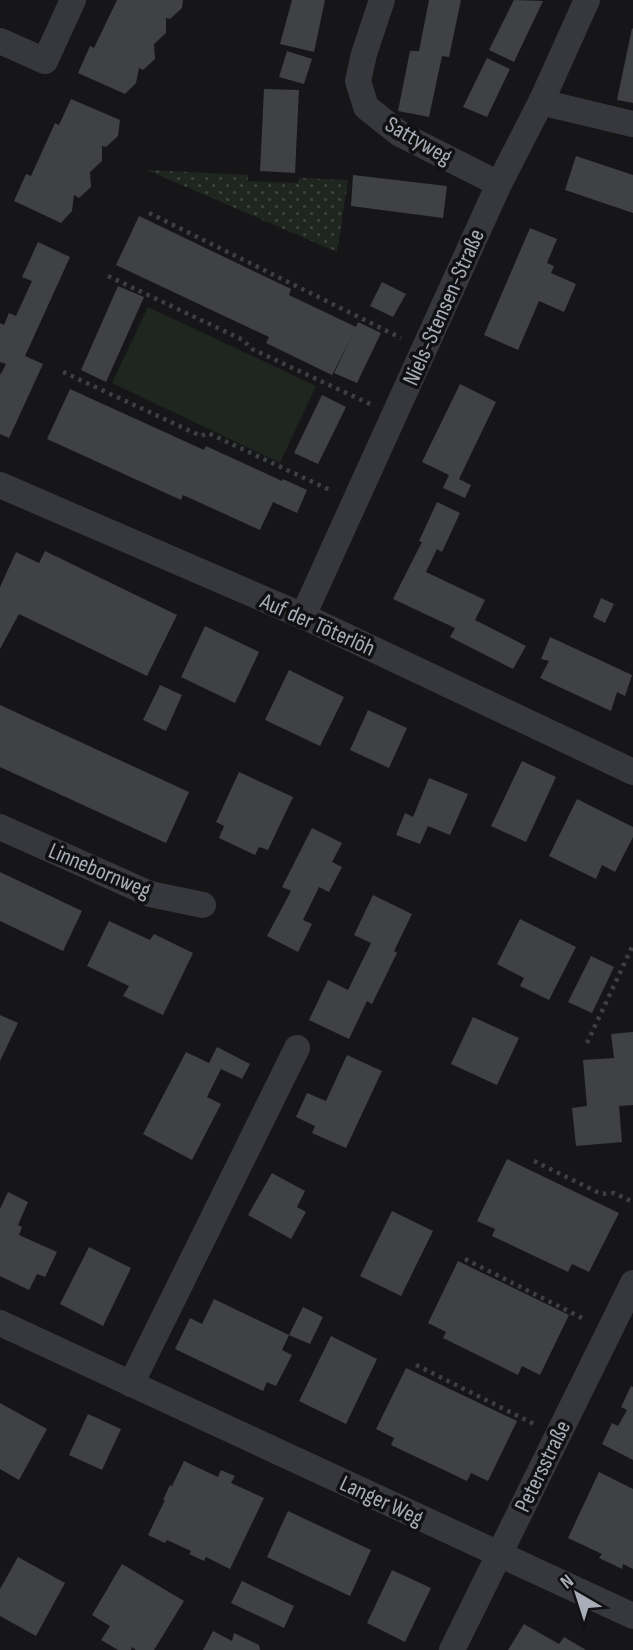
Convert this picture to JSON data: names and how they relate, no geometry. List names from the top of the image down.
{
  "streets": {
    "street": [
      "Sattyweg",
      "Niels-Stensen-Straße",
      "Auf der Töterlöh",
      "Linnebornweg",
      "Petersstraße",
      "Langer Weg"
    ]
  },
  "crossings": [
    ["Sattyweg", "Niels-Stensen-Straße"],
    ["Niels-Stensen-Straße", "Auf der Töterlöh"],
    ["Petersstraße", "Langer Weg"]
  ],
  "north": "top left"
}
